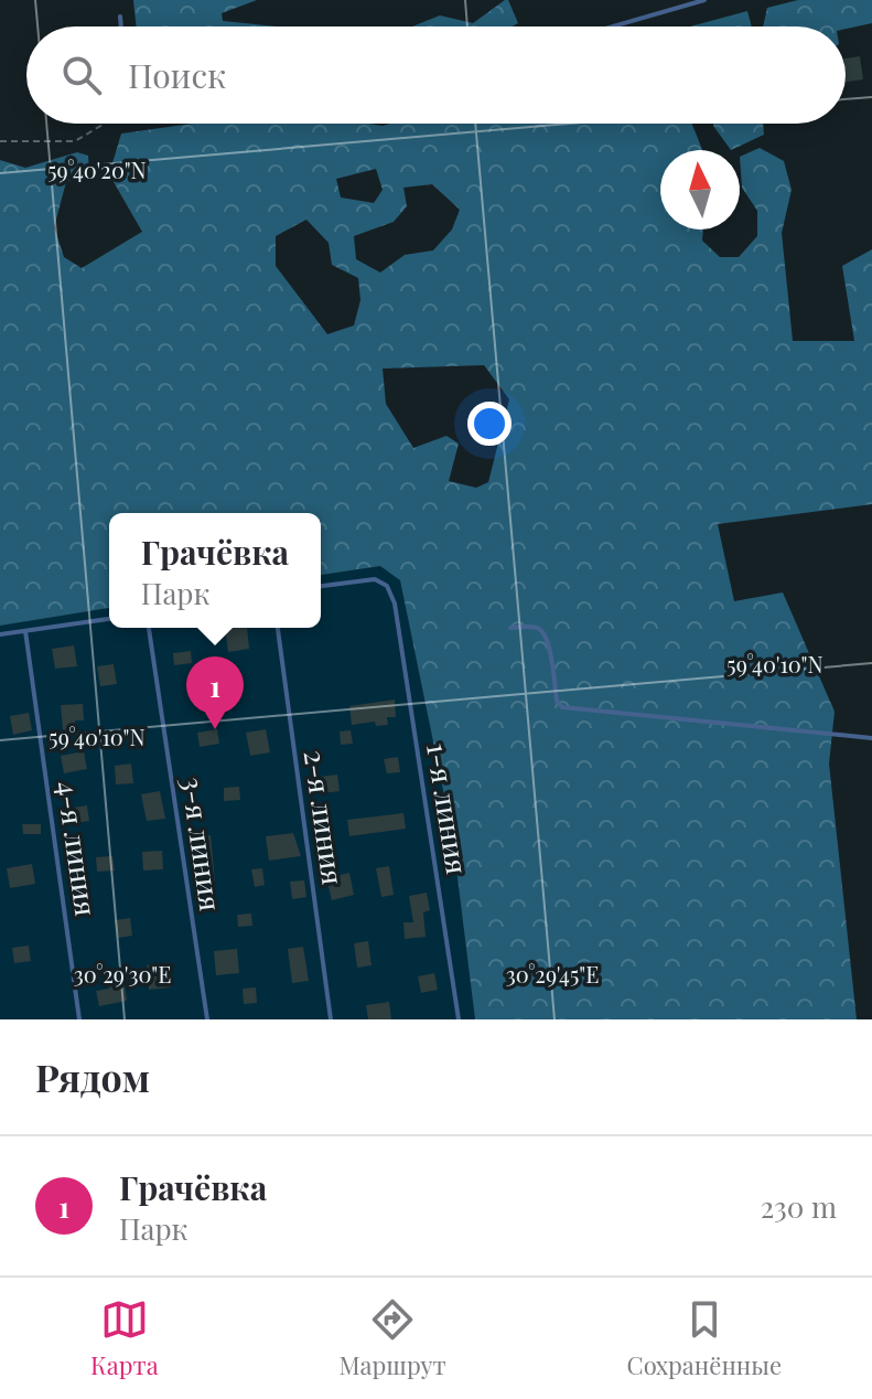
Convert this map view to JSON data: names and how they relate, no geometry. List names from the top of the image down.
{
  "streets": {
    "lane": [
      "1-я линия",
      "2-я линия",
      "3-я линия",
      "4-я линия"
    ]
  },
  "north": "top",
  "page": {
    "search": "Поиск",
    "popup": ["Грачёвка", "Парк"],
    "pins": "1",
    "heading": "Рядом",
    "list": [
      {
        "mark": "1",
        "name": "Грачёвка",
        "note": "Парк",
        "value": "230 m"
      }
    ],
    "nav": ["Карта", "Маршрут", "Сохранённые"]
  },
  "coordinates": [
    "59°40'20\"N",
    "59°40'10\"N",
    "30°29'30\"E",
    "30°29'45\"E"
  ]
}
